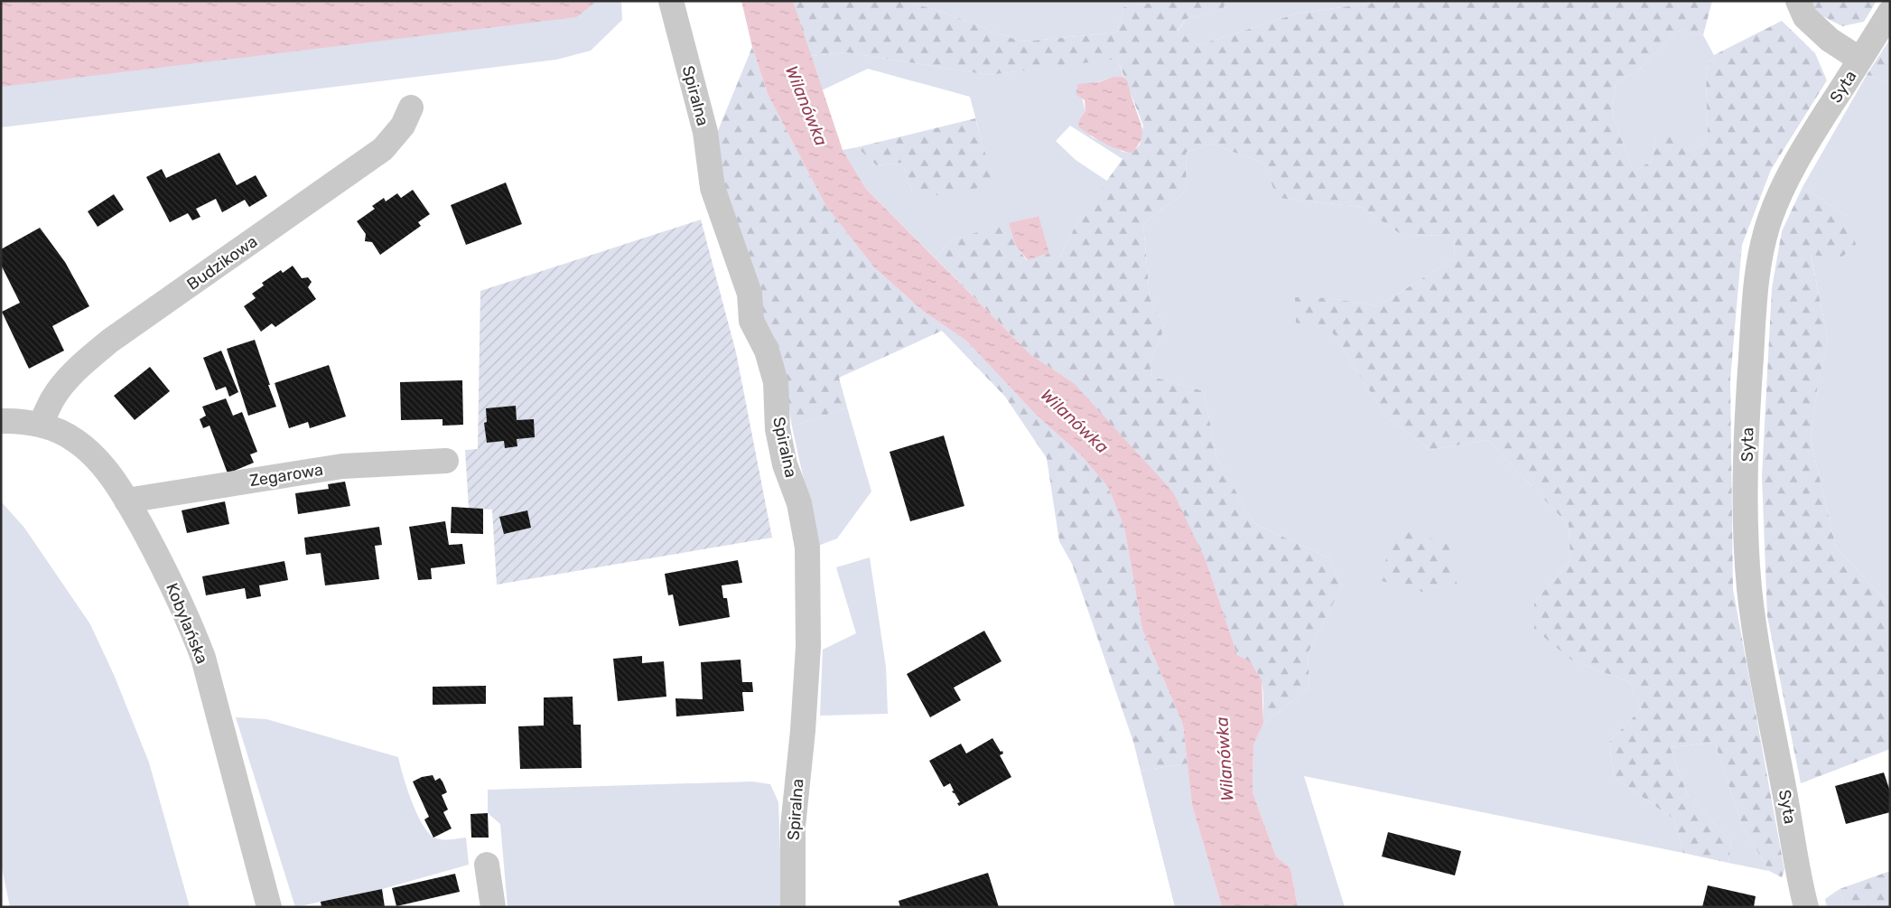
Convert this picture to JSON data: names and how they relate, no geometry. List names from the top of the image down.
{
  "streets": {
    "street": [
      "Syta",
      "Spiralna",
      "Budzikowa",
      "Zegarowa",
      "Kobylańska"
    ]
  },
  "crossings": [
    ["Budzikowa", "Kobylańska"],
    ["Zegarowa", "Kobylańska"]
  ],
  "water": ["Wilanówka"]
}
